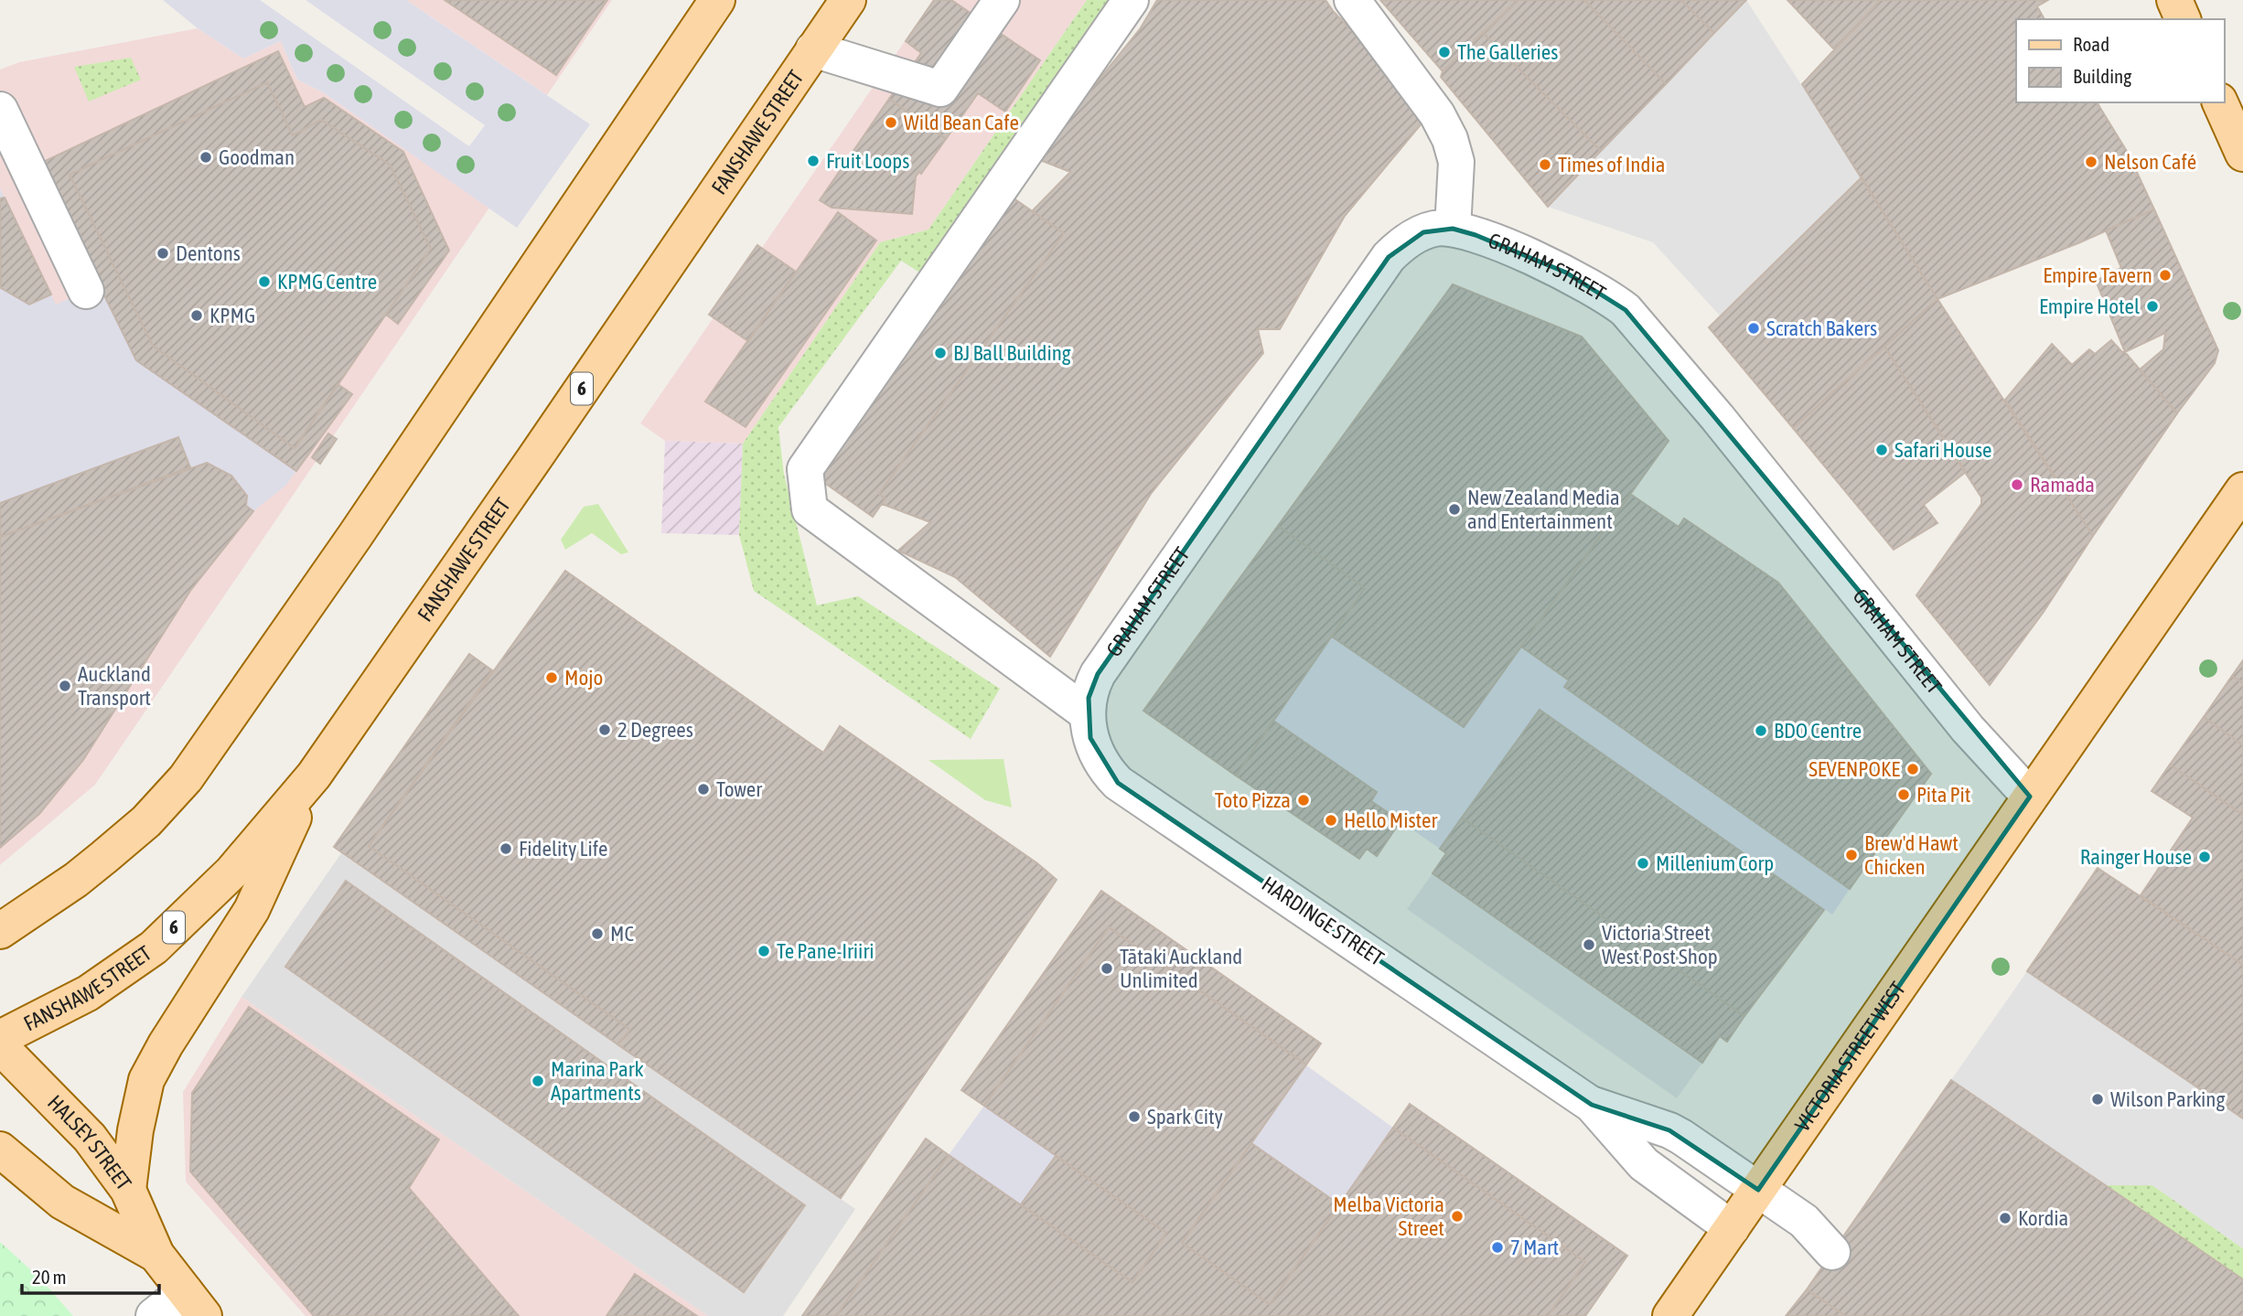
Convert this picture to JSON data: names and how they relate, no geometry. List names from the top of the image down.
{
  "streets": {
    "main road": [
      "FANSHAWE STREET",
      "6",
      "VICTORIA STREET WEST",
      "HALSEY STREET"
    ],
    "street": ["GRAHAM STREET", "HARDINGE STREET"]
  },
  "crossings": [
    ["GRAHAM STREET", "HARDINGE STREET"],
    ["GRAHAM STREET", "VICTORIA STREET WEST"],
    ["HARDINGE STREET", "VICTORIA STREET WEST"]
  ],
  "places": [
    "The Galleries",
    "Wild Bean Cafe",
    "Goodman",
    "Fruit Loops",
    "Nelson Café",
    "Times of India",
    "Dentons",
    "Empire Tavern",
    "KPMG Centre",
    "Empire Hotel",
    "KPMG",
    "Scratch Bakers",
    "BJ Ball Building",
    "Safari House",
    "Ramada",
    "New Zealand Media and Entertainment",
    "Mojo",
    "Auckland Transport",
    "2 Degrees",
    "BDO Centre",
    "SEVENPOKE",
    "Tower",
    "Pita Pit",
    "Toto Pizza",
    "Hello Mister",
    "Fidelity Life",
    "Brew'd Hawt Chicken",
    "Rainger House",
    "Millenium Corp",
    "MC",
    "Victoria Street West Post Shop",
    "Te Pane-Iriiri",
    "Tātaki Auckland Unlimited",
    "Marina Park Apartments",
    "Wilson Parking",
    "Spark City",
    "Melba Victoria Street",
    "Kordia",
    "7 Mart"
  ],
  "legend": ["Road", "Building"],
  "scale_bar": "20 m"
}
